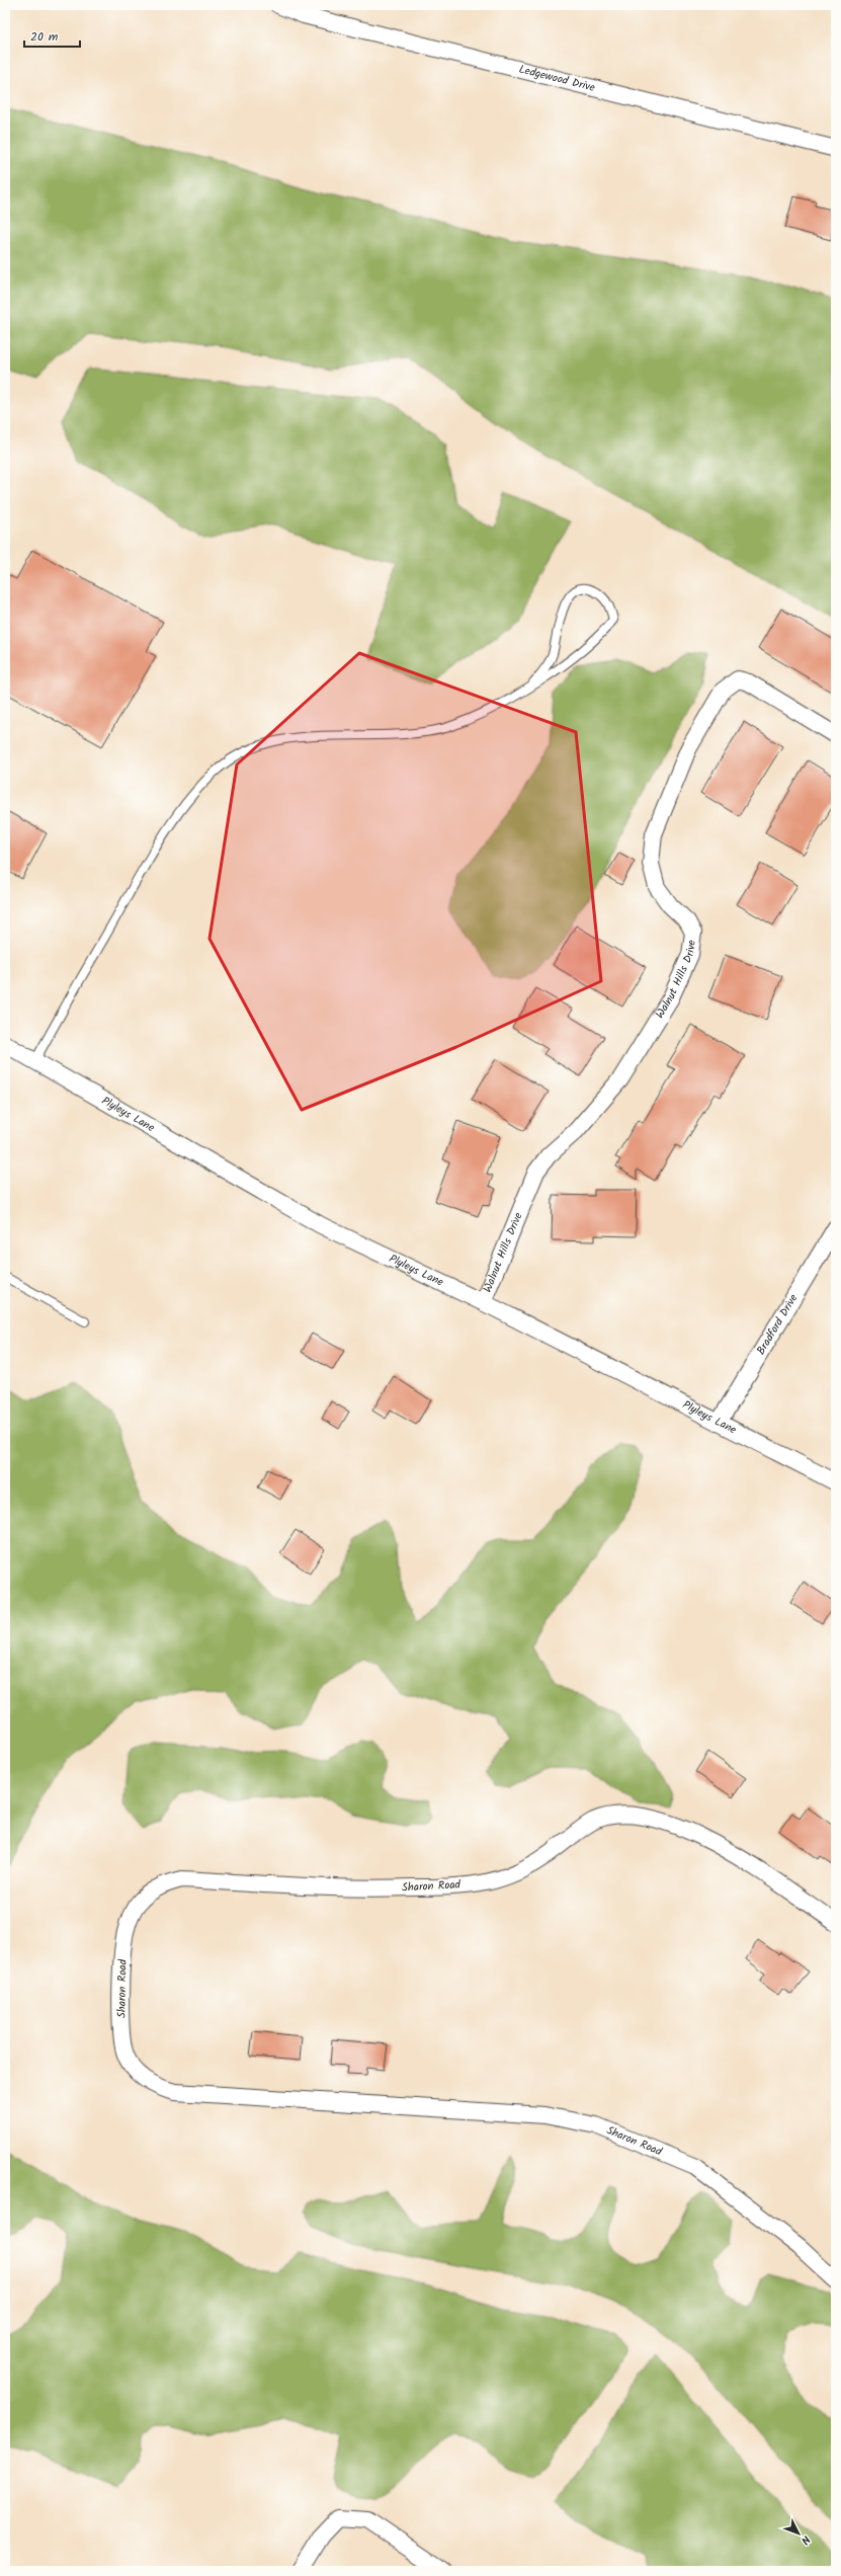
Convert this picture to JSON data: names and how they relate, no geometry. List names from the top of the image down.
{
  "streets": {
    "street": [
      "Ledgewood Drive",
      "Walnut Hills Drive",
      "Plyleys Lane",
      "Bradford Drive",
      "Sharon Road"
    ]
  },
  "crossings": [
    ["Walnut Hills Drive", "Plyleys Lane"],
    ["Plyleys Lane", "Bradford Drive"]
  ],
  "scale_bar": "20 m",
  "north": "bottom right"
}
